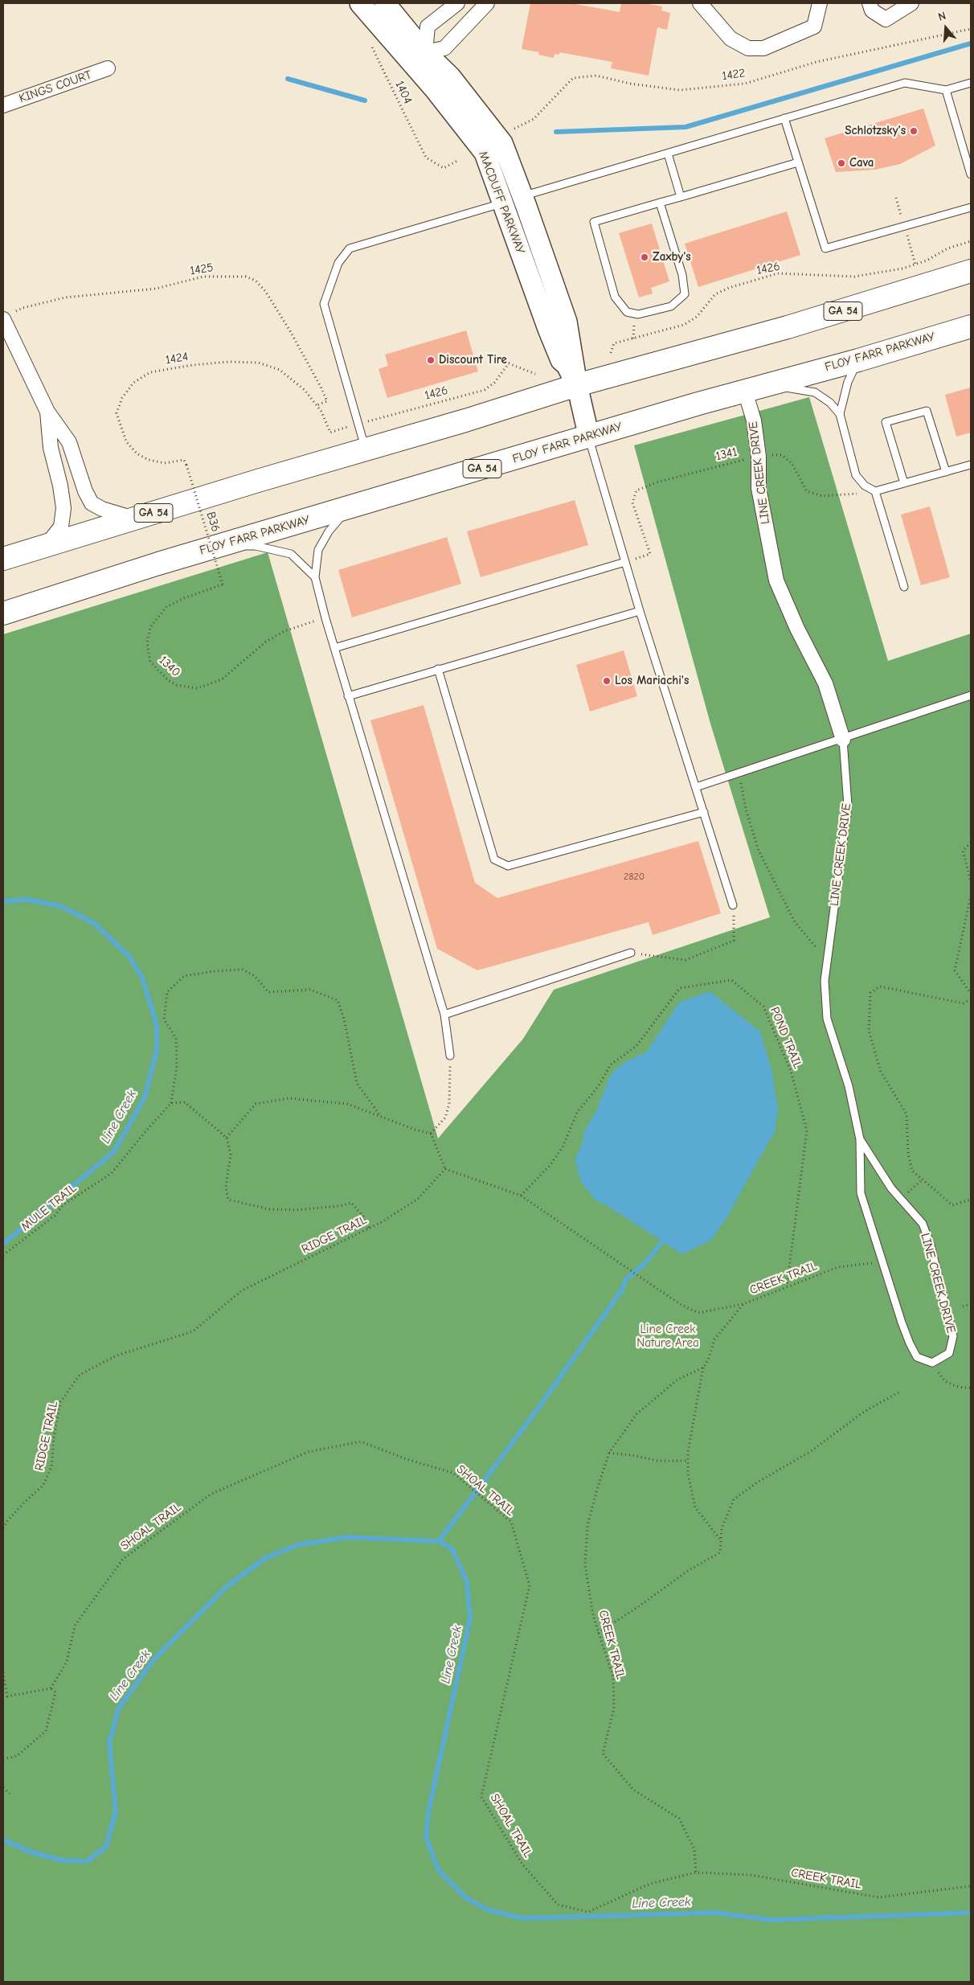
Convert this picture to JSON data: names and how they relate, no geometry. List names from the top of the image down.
{
  "streets": {
    "main road": ["GA 54", "FLOY FARR PARKWAY"],
    "street": ["KINGS COURT", "MACDUFF PARKWAY", "LINE CREEK DRIVE"],
    "path": [
      "1422",
      "1404",
      "1426",
      "1425",
      "1424",
      "1341",
      "B36",
      "1340",
      "POND TRAIL",
      "MULE TRAIL",
      "RIDGE TRAIL",
      "CREEK TRAIL",
      "SHOAL TRAIL"
    ]
  },
  "crossings": [
    ["MACDUFF PARKWAY", "GA 54"],
    ["MACDUFF PARKWAY", "FLOY FARR PARKWAY"],
    ["1426", "1424"],
    ["1425", "1424"],
    ["FLOY FARR PARKWAY", "LINE CREEK DRIVE"],
    ["1424", "B36"],
    ["1341", "LINE CREEK DRIVE"],
    ["LINE CREEK DRIVE", "CREEK TRAIL"],
    ["B36", "1340"],
    ["POND TRAIL", "CREEK TRAIL"],
    ["CREEK TRAIL", "SHOAL TRAIL"]
  ],
  "water": ["Line Creek"],
  "parks": ["Line Creek Nature Area"],
  "places": [
    "Schlotzsky's",
    "Cava",
    "Zaxby's",
    "Discount Tire",
    "Los Mariachi's"
  ],
  "house_numbers": ["2820"],
  "north": "top"
}
